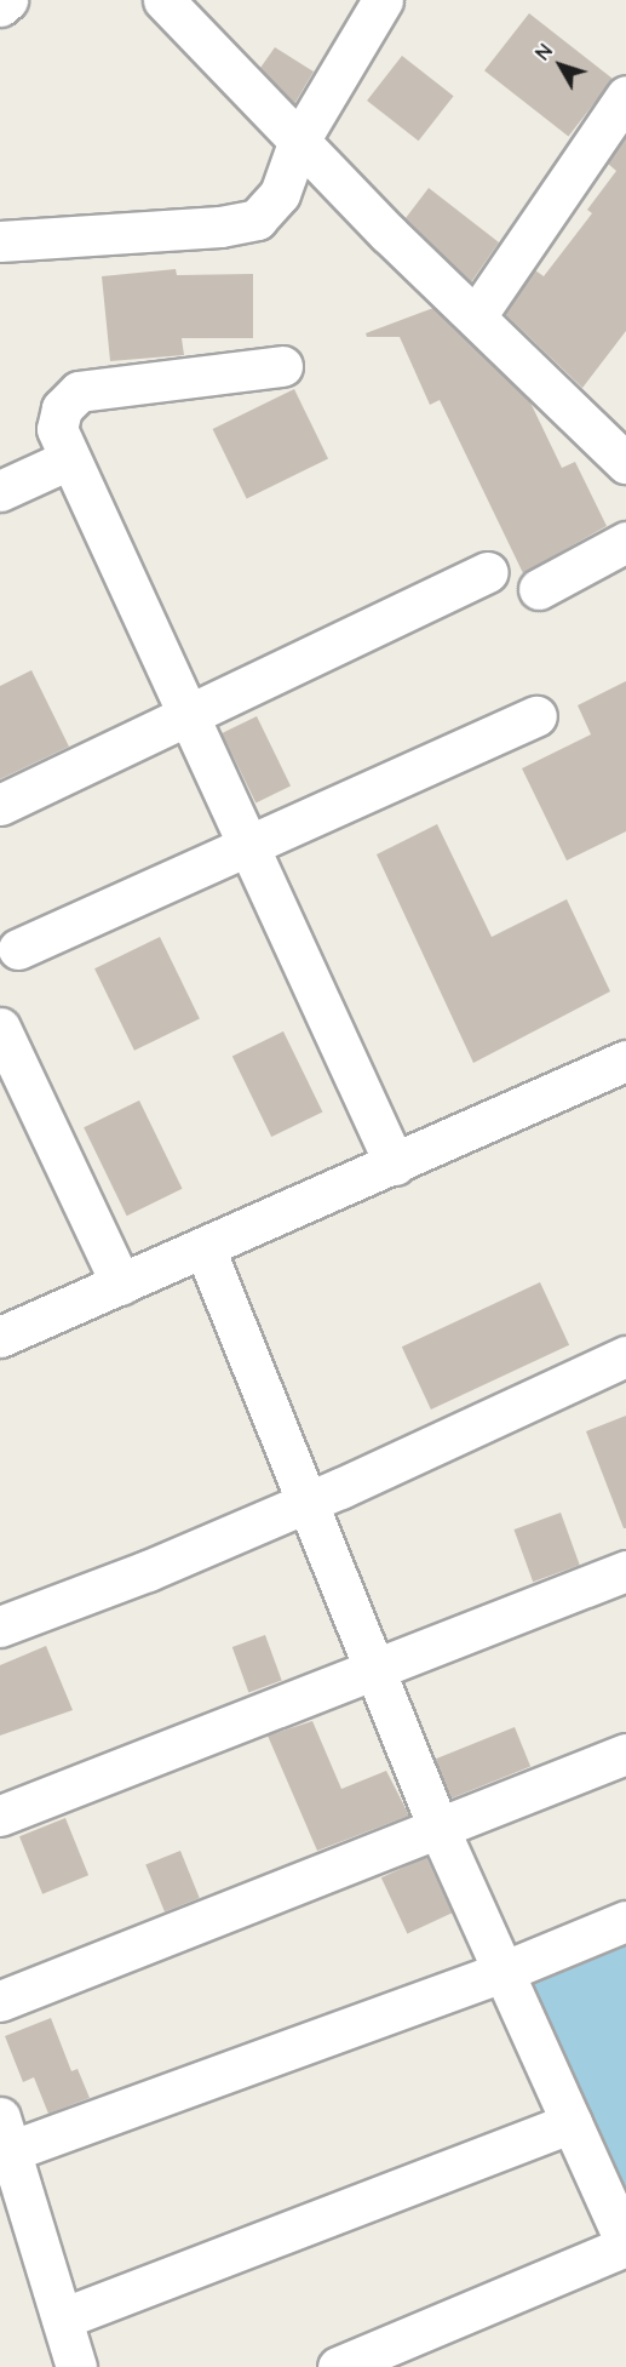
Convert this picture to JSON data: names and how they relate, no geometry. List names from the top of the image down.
{
  "north": "top left"
}
